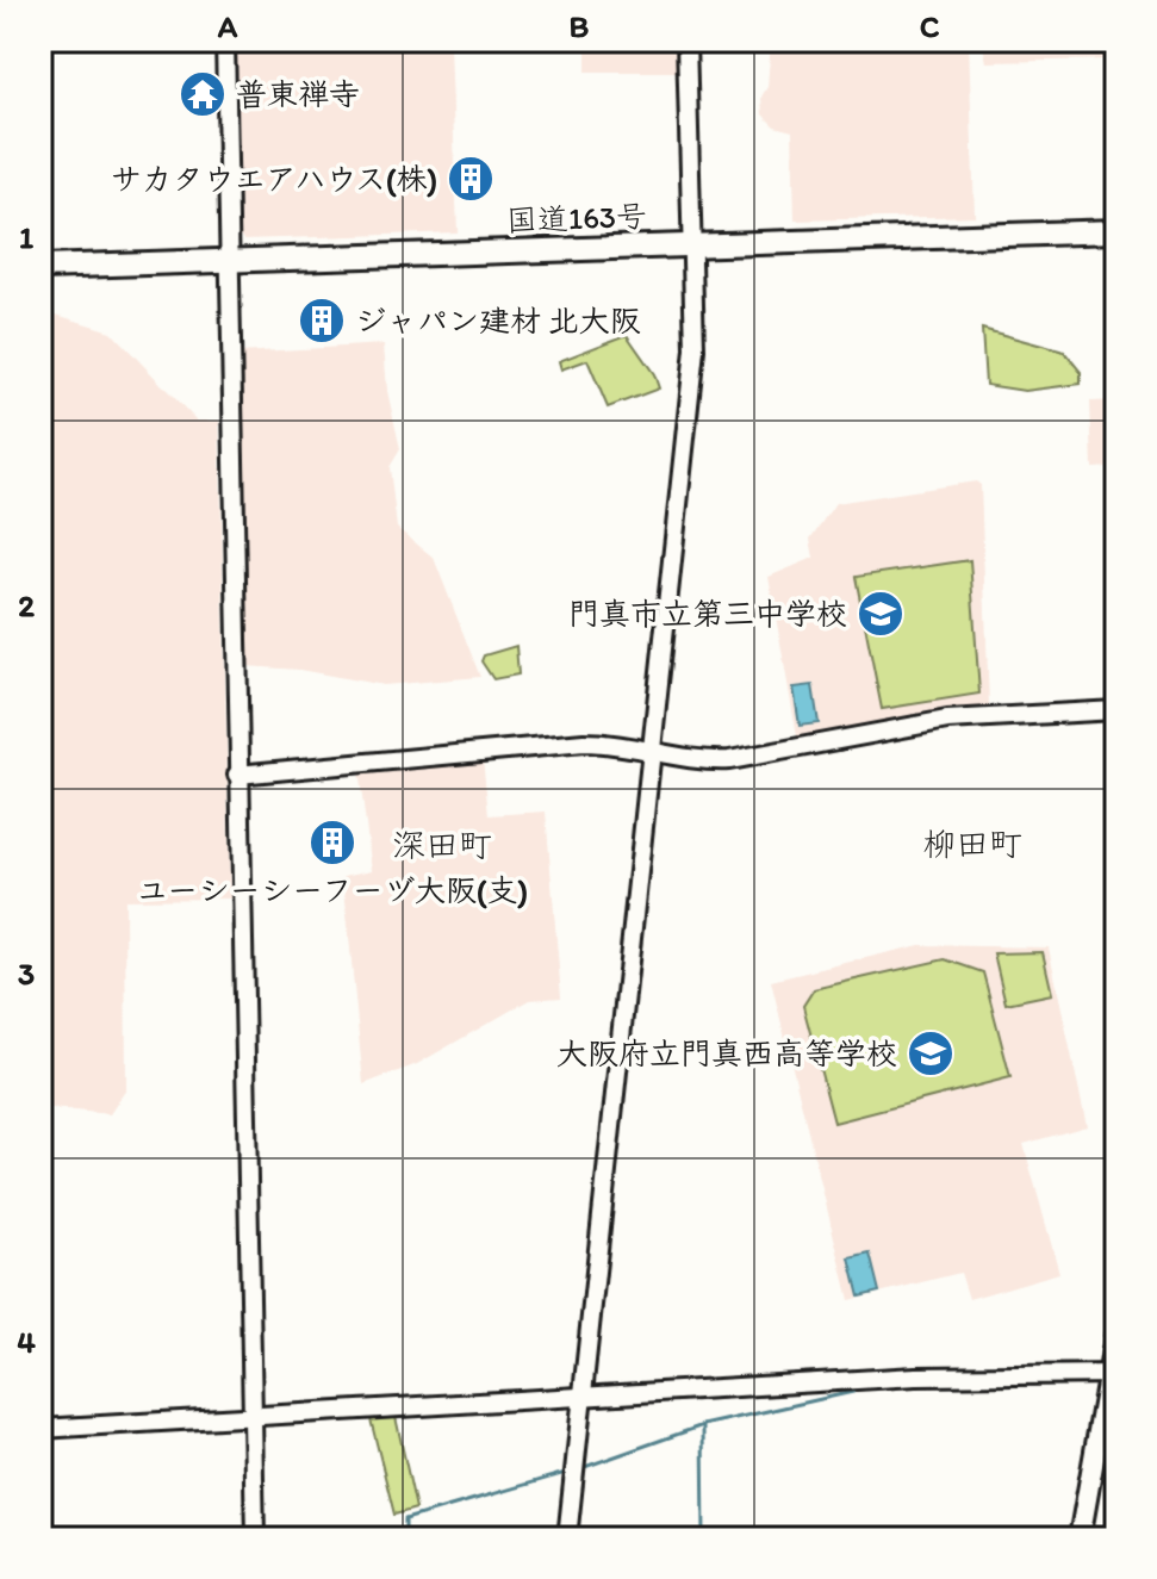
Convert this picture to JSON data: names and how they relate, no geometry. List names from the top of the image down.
{
  "streets": {
    "highway": ["国道163号"]
  },
  "districts": ["柳田町", "深田町"],
  "places": {
    "temple": ["普東禅寺"],
    "building": ["サカタウエアハウス(株)", "ジャパン建材 北大阪", "ユーシーシーフーヅ大阪(支)"],
    "school or university": ["門真市立第三中学校", "大阪府立門真西高等学校"]
  },
  "grid": {
    "columns": ["A", "B", "C"],
    "rows": [
      "1",
      "2",
      "3",
      "4"
    ]
  }
}
